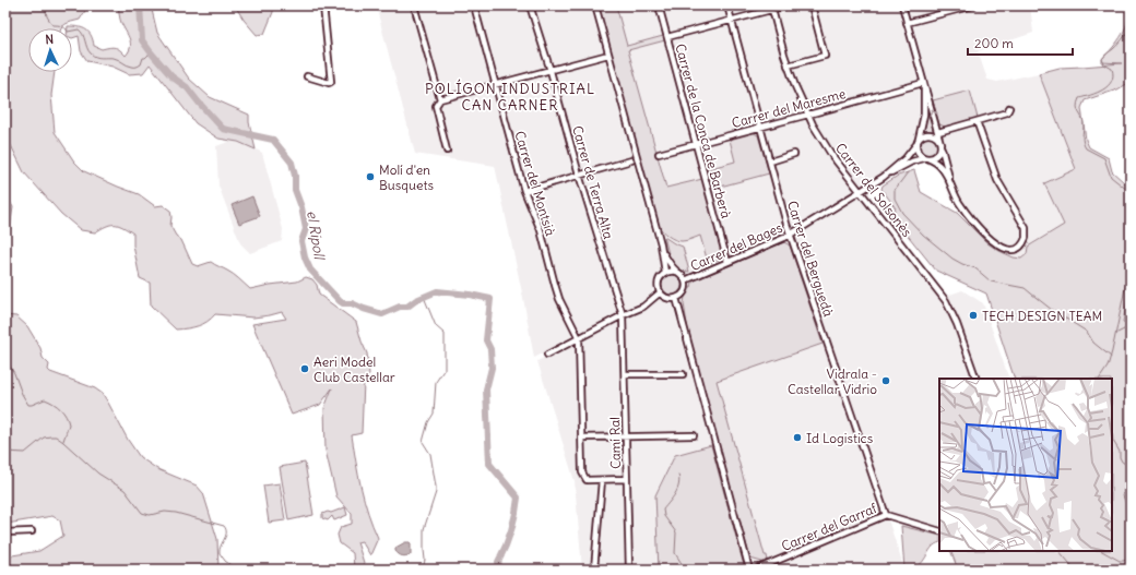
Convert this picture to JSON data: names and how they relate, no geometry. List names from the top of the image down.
{
  "streets": {
    "street": [
      "Carrer del Maresme",
      "Carrer de la Conca de Barberà",
      "Carrer de Terra Alta",
      "Carrer del Montsià",
      "Carrer del Solsonès",
      "Carrer del Bages",
      "Carrer del Berguedà",
      "Camí Ral",
      "Carrer del Garraf"
    ]
  },
  "crossings": [
    ["Carrer del Maresme", "Carrer de la Conca de Barberà"],
    ["Carrer del Maresme", "Carrer del Solsonès"],
    ["Carrer del Maresme", "Carrer del Berguedà"],
    ["Carrer de la Conca de Barberà", "Carrer del Bages"],
    ["Carrer de Terra Alta", "Camí Ral"],
    ["Carrer del Solsonès", "Carrer del Bages"],
    ["Carrer del Bages", "Carrer del Berguedà"],
    ["Carrer del Berguedà", "Carrer del Garraf"]
  ],
  "districts": ["POLÍGON INDUSTRIAL CAN CARNER"],
  "water": ["el Ripoll"],
  "places": [
    "Molí d'en Busquets",
    "TECH DESIGN TEAM",
    "Aeri Model Club Castellar",
    "Vidrala - Castellar Vidrio",
    "Id Logistics"
  ],
  "scale_bar": "200 m",
  "north": "top"
}
